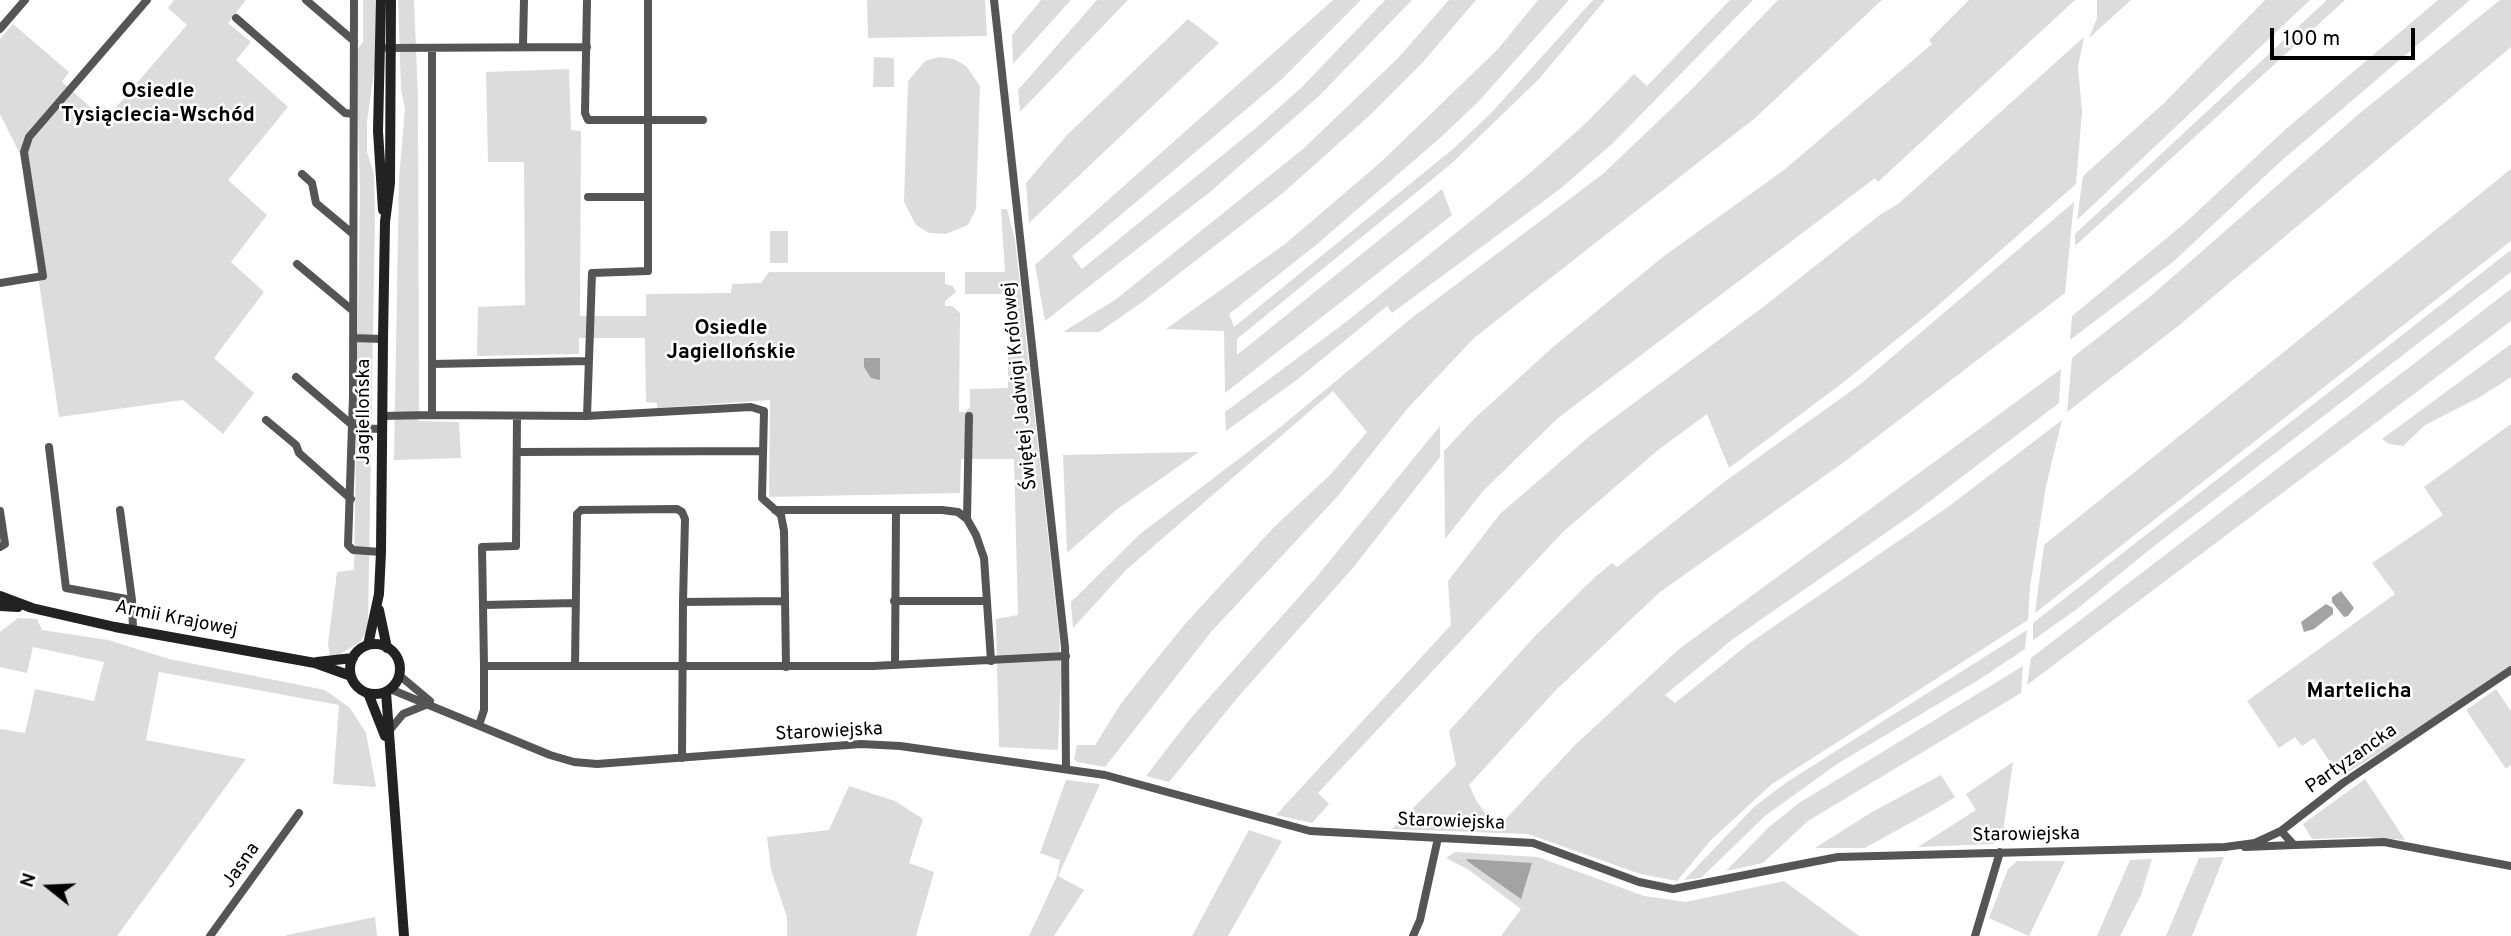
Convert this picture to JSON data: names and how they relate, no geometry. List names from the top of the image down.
{
  "streets": {
    "street": [
      "Świętej Jadwigi Królowej",
      "Jagiellońska",
      "Armii Krajowej",
      "Starowiejska",
      "Partyzancka",
      "Jasna"
    ]
  },
  "crossings": [
    ["Świętej Jadwigi Królowej", "Starowiejska"],
    ["Jagiellońska", "Armii Krajowej"],
    ["Jagiellońska", "Starowiejska"],
    ["Armii Krajowej", "Starowiejska"],
    ["Starowiejska", "Partyzancka"]
  ],
  "districts": ["Osiedle Tysiąclecia-Wschód", "Osiedle Jagiellońskie", "Martelicha"],
  "scale_bar": "100 m",
  "north": "left"
}
